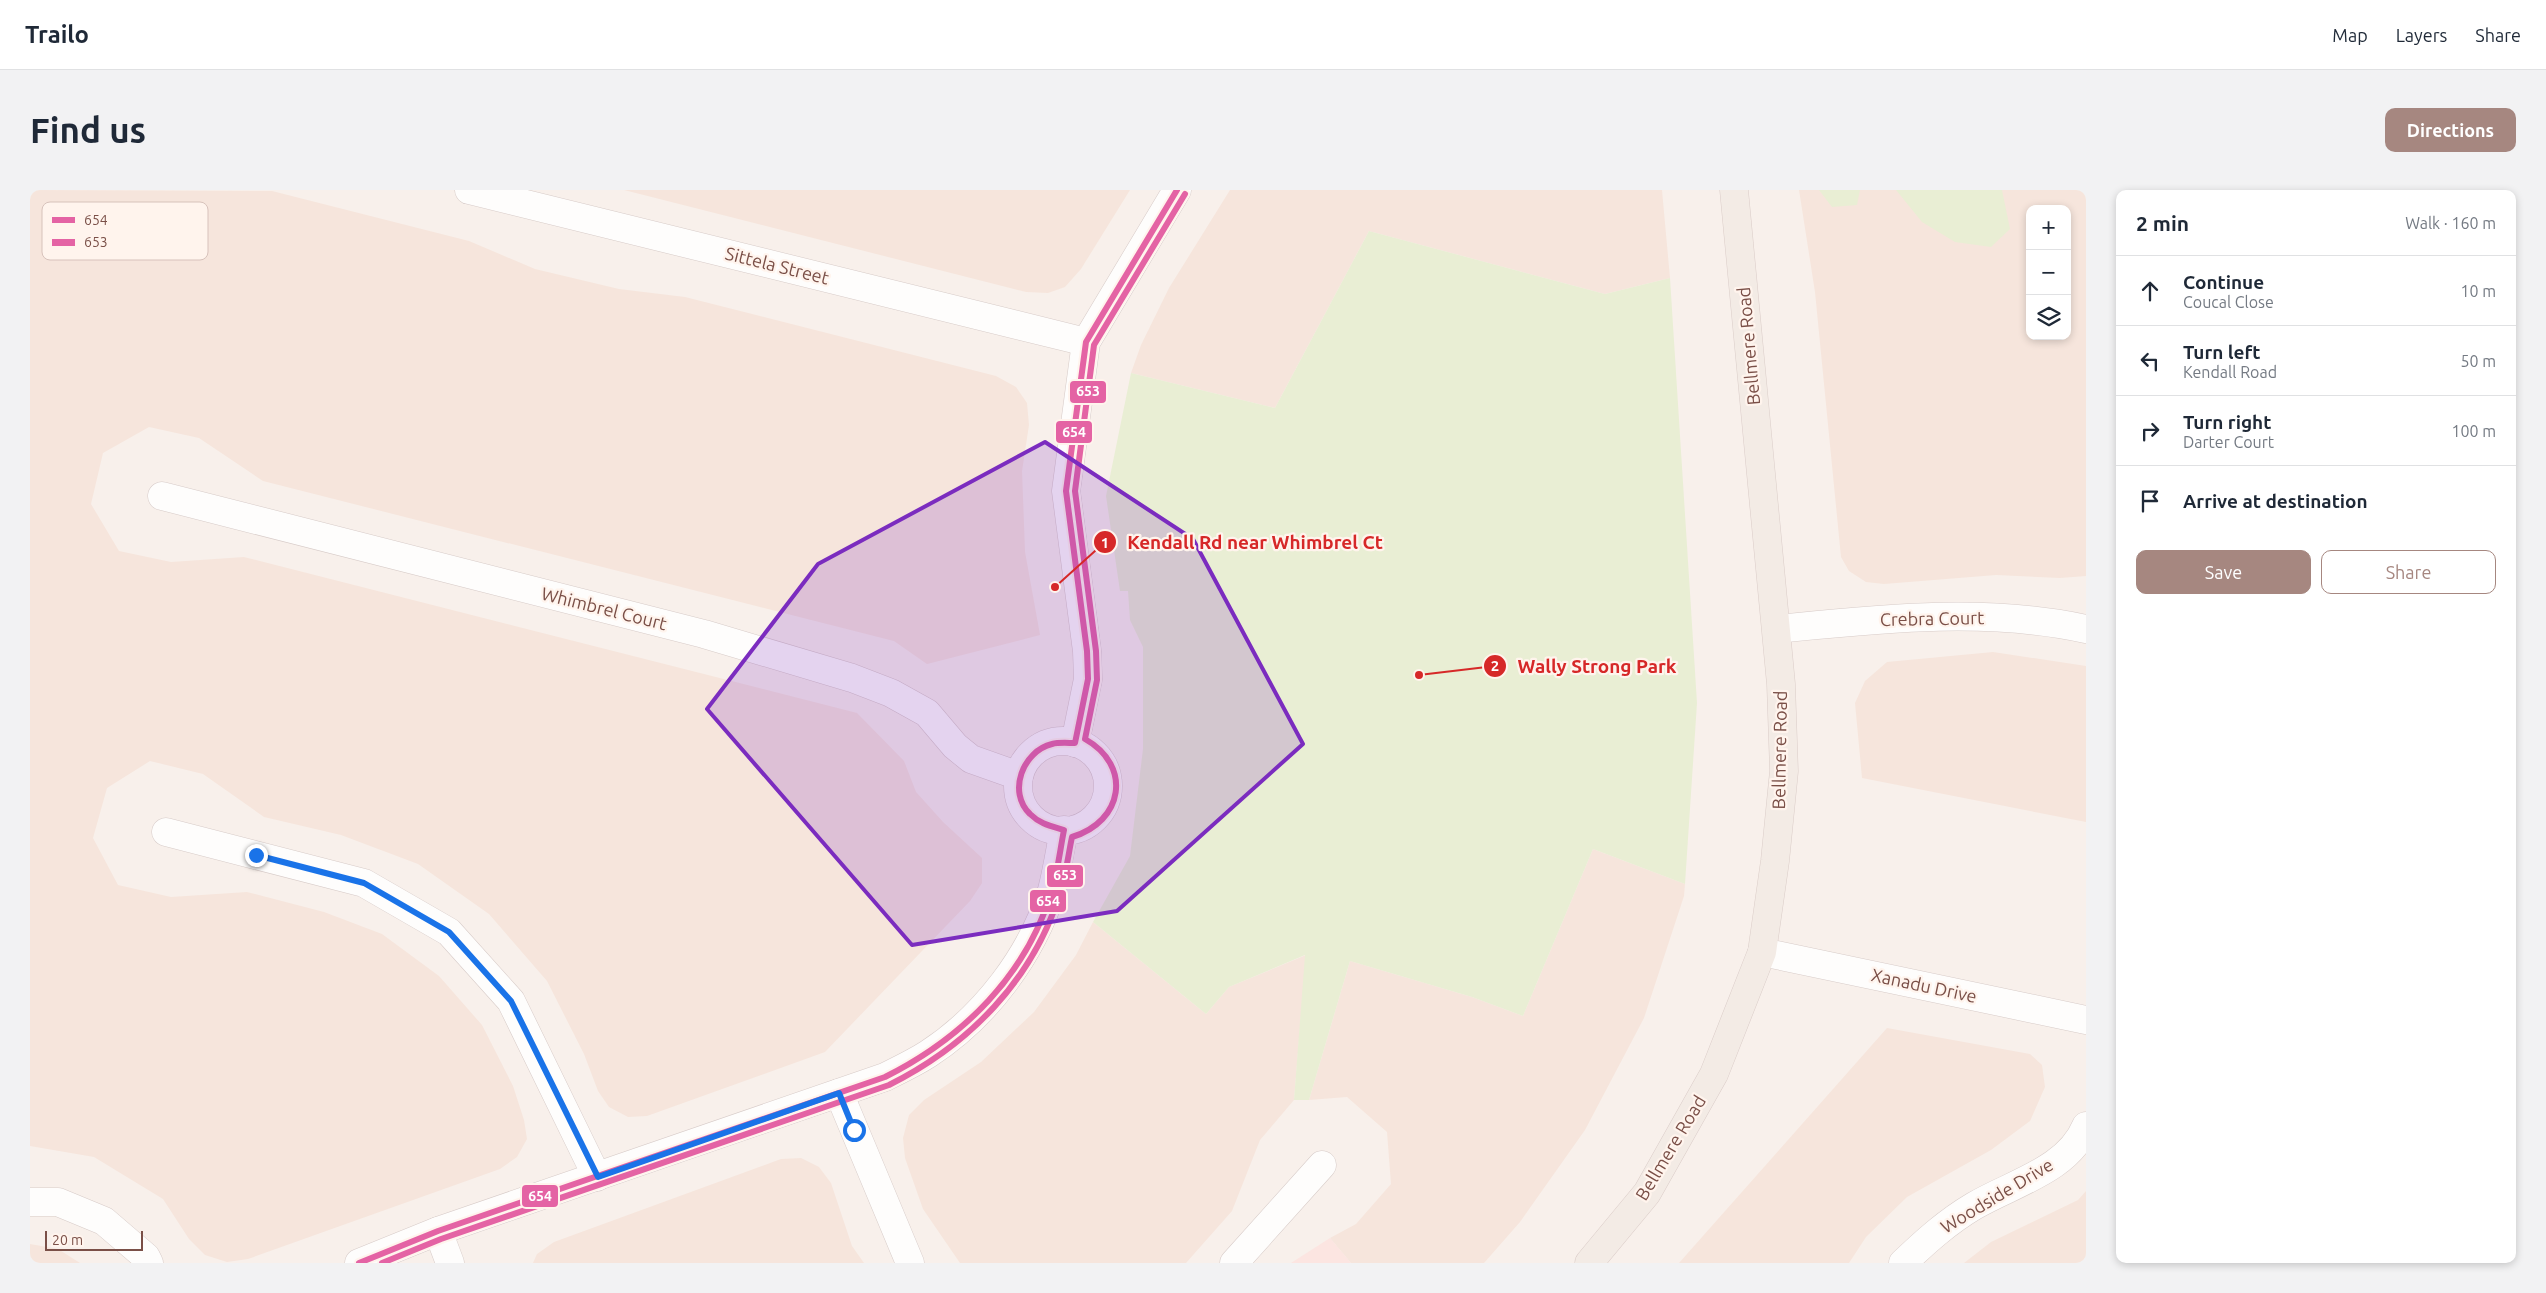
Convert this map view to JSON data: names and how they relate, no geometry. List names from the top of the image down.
{
  "streets": {
    "main road": ["Bellmere Road"],
    "street": [
      "Sittela Street",
      "Whimbrel Court",
      "Crebra Court",
      "Xanadu Drive",
      "Woodside Drive"
    ]
  },
  "crossings": [
    ["Bellmere Road", "Crebra Court"],
    ["Bellmere Road", "Xanadu Drive"]
  ],
  "places": ["Kendall Rd near Whimbrel Ct", "Wally Strong Park"],
  "lines": ["transit line 654", "transit line 653"],
  "legend": ["654", "653"],
  "scale_bar": "20 m",
  "page": {
    "header": "Trailo",
    "nav": ["Map", "Layers", "Share"],
    "buttons": [
      "Directions",
      ["Save", "Share"]
    ],
    "title": "Find us",
    "heading": ["2 min", "Walk · 160 m"],
    "map_buttons": ["+", "−"],
    "list": [
      ["Continue", "Coucal Close", "10 m"],
      ["Turn left", "Kendall Road", "50 m"],
      ["Turn right", "Darter Court", "100 m"],
      "Arrive at destination"
    ],
    "scale": "20 m"
  }
}
